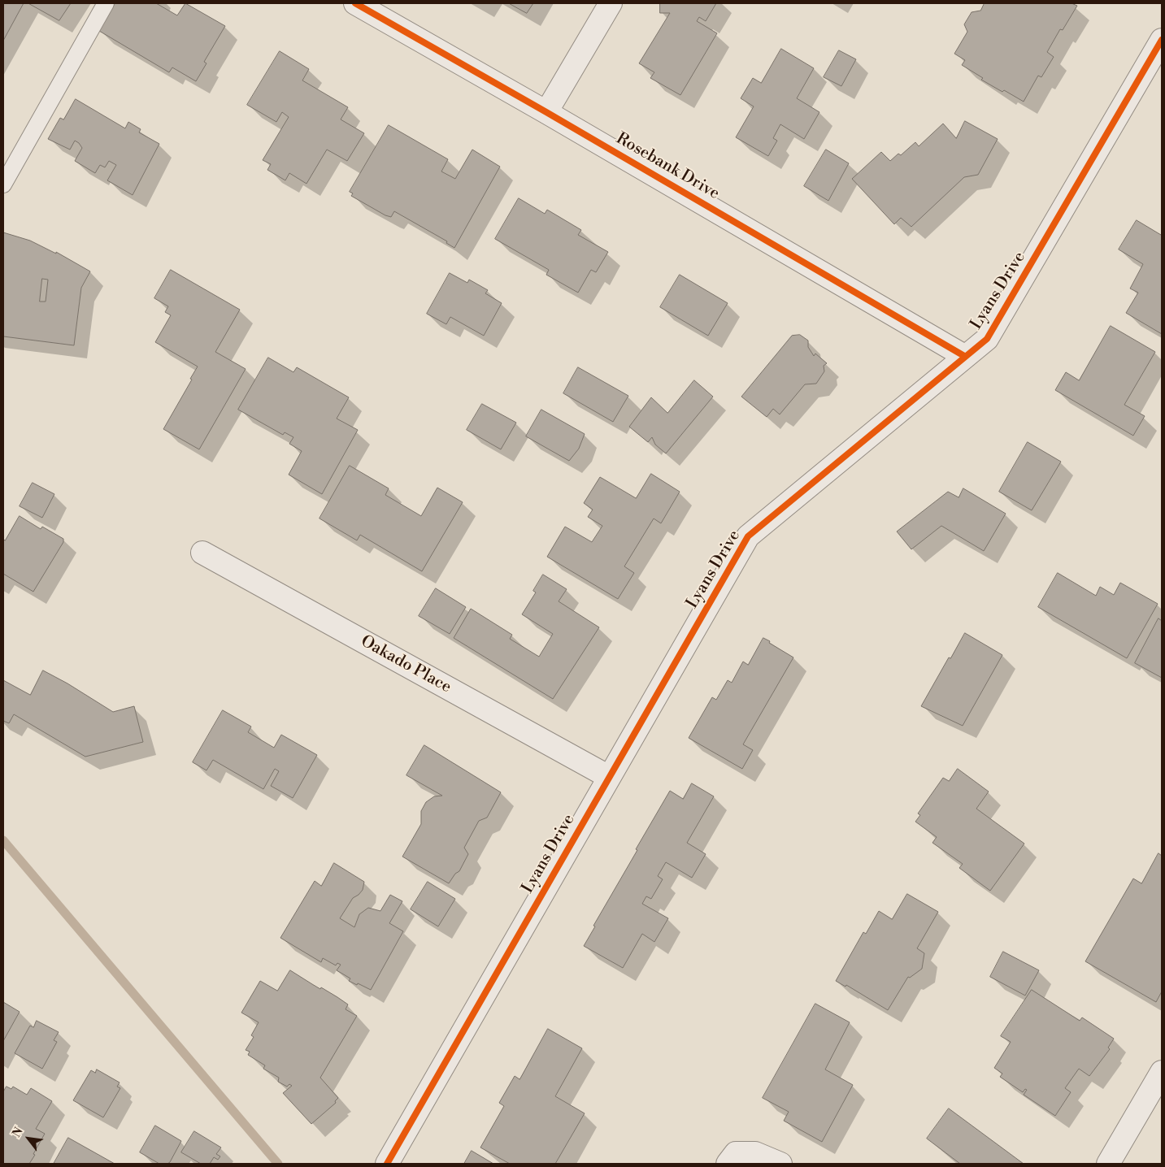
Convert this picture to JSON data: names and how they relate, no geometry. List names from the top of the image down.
{
  "streets": {
    "street": ["Rosebank Drive", "Lyans Drive", "Oakado Place"]
  },
  "crossings": [
    ["Rosebank Drive", "Lyans Drive"],
    ["Lyans Drive", "Oakado Place"]
  ],
  "north": "top left"
}
